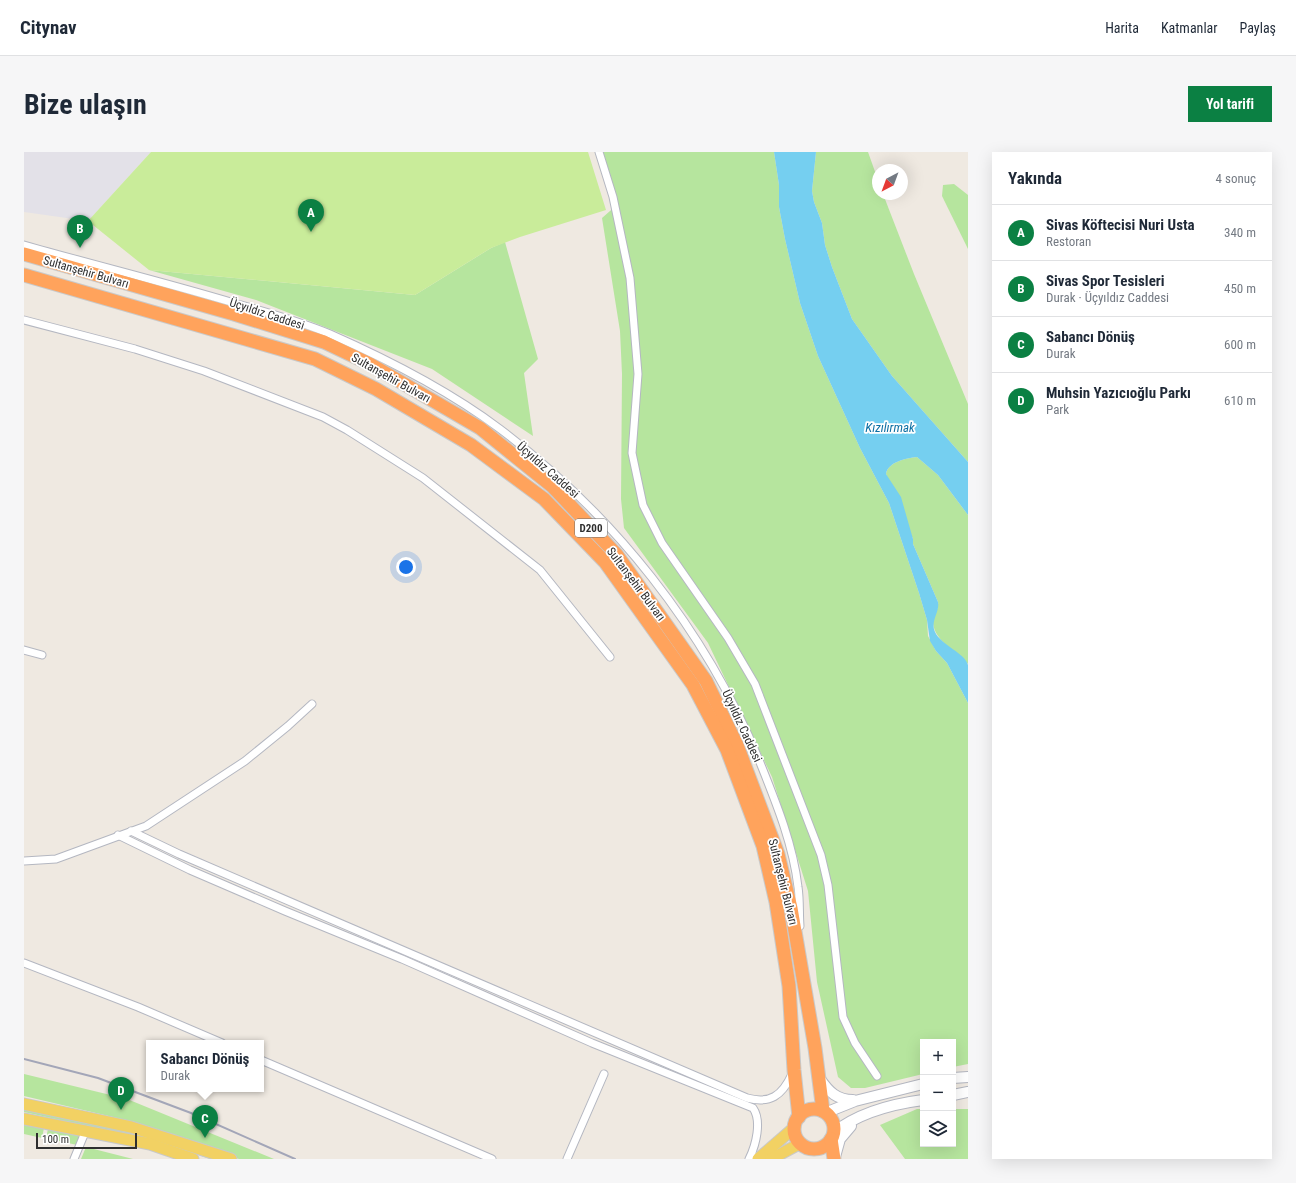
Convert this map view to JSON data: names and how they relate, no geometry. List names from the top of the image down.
{
  "streets": {
    "highway": ["Sultanşehir Bulvarı", "D200"],
    "street": ["Üçyıldız Caddesi"]
  },
  "crossings": [
    ["Sultanşehir Bulvarı", "Üçyıldız Caddesi"]
  ],
  "water": ["Kızılırmak"],
  "scale_bar": "100 m",
  "north": "bottom left",
  "page": {
    "header": "Citynav",
    "nav": ["Harita", "Katmanlar", "Paylaş"],
    "buttons": "Yol tarifi",
    "title": "Bize ulaşın",
    "heading": ["Yakında", "4 sonuç"],
    "pins": [
      "A",
      "B",
      "D",
      "C"
    ],
    "list": [
      {
        "mark": "A",
        "name": "Sivas Köftecisi Nuri Usta",
        "note": "Restoran",
        "value": "340 m"
      },
      {
        "mark": "B",
        "name": "Sivas Spor Tesisleri",
        "note": "Durak · Üçyıldız Caddesi",
        "value": "450 m"
      },
      {
        "mark": "C",
        "name": "Sabancı Dönüş",
        "note": "Durak",
        "value": "600 m"
      },
      {
        "mark": "D",
        "name": "Muhsin Yazıcıoğlu Parkı",
        "note": "Park",
        "value": "610 m"
      }
    ],
    "map_buttons": ["+", "−"],
    "popup": ["Sabancı Dönüş", "Durak"],
    "scale": "100 m"
  }
}
